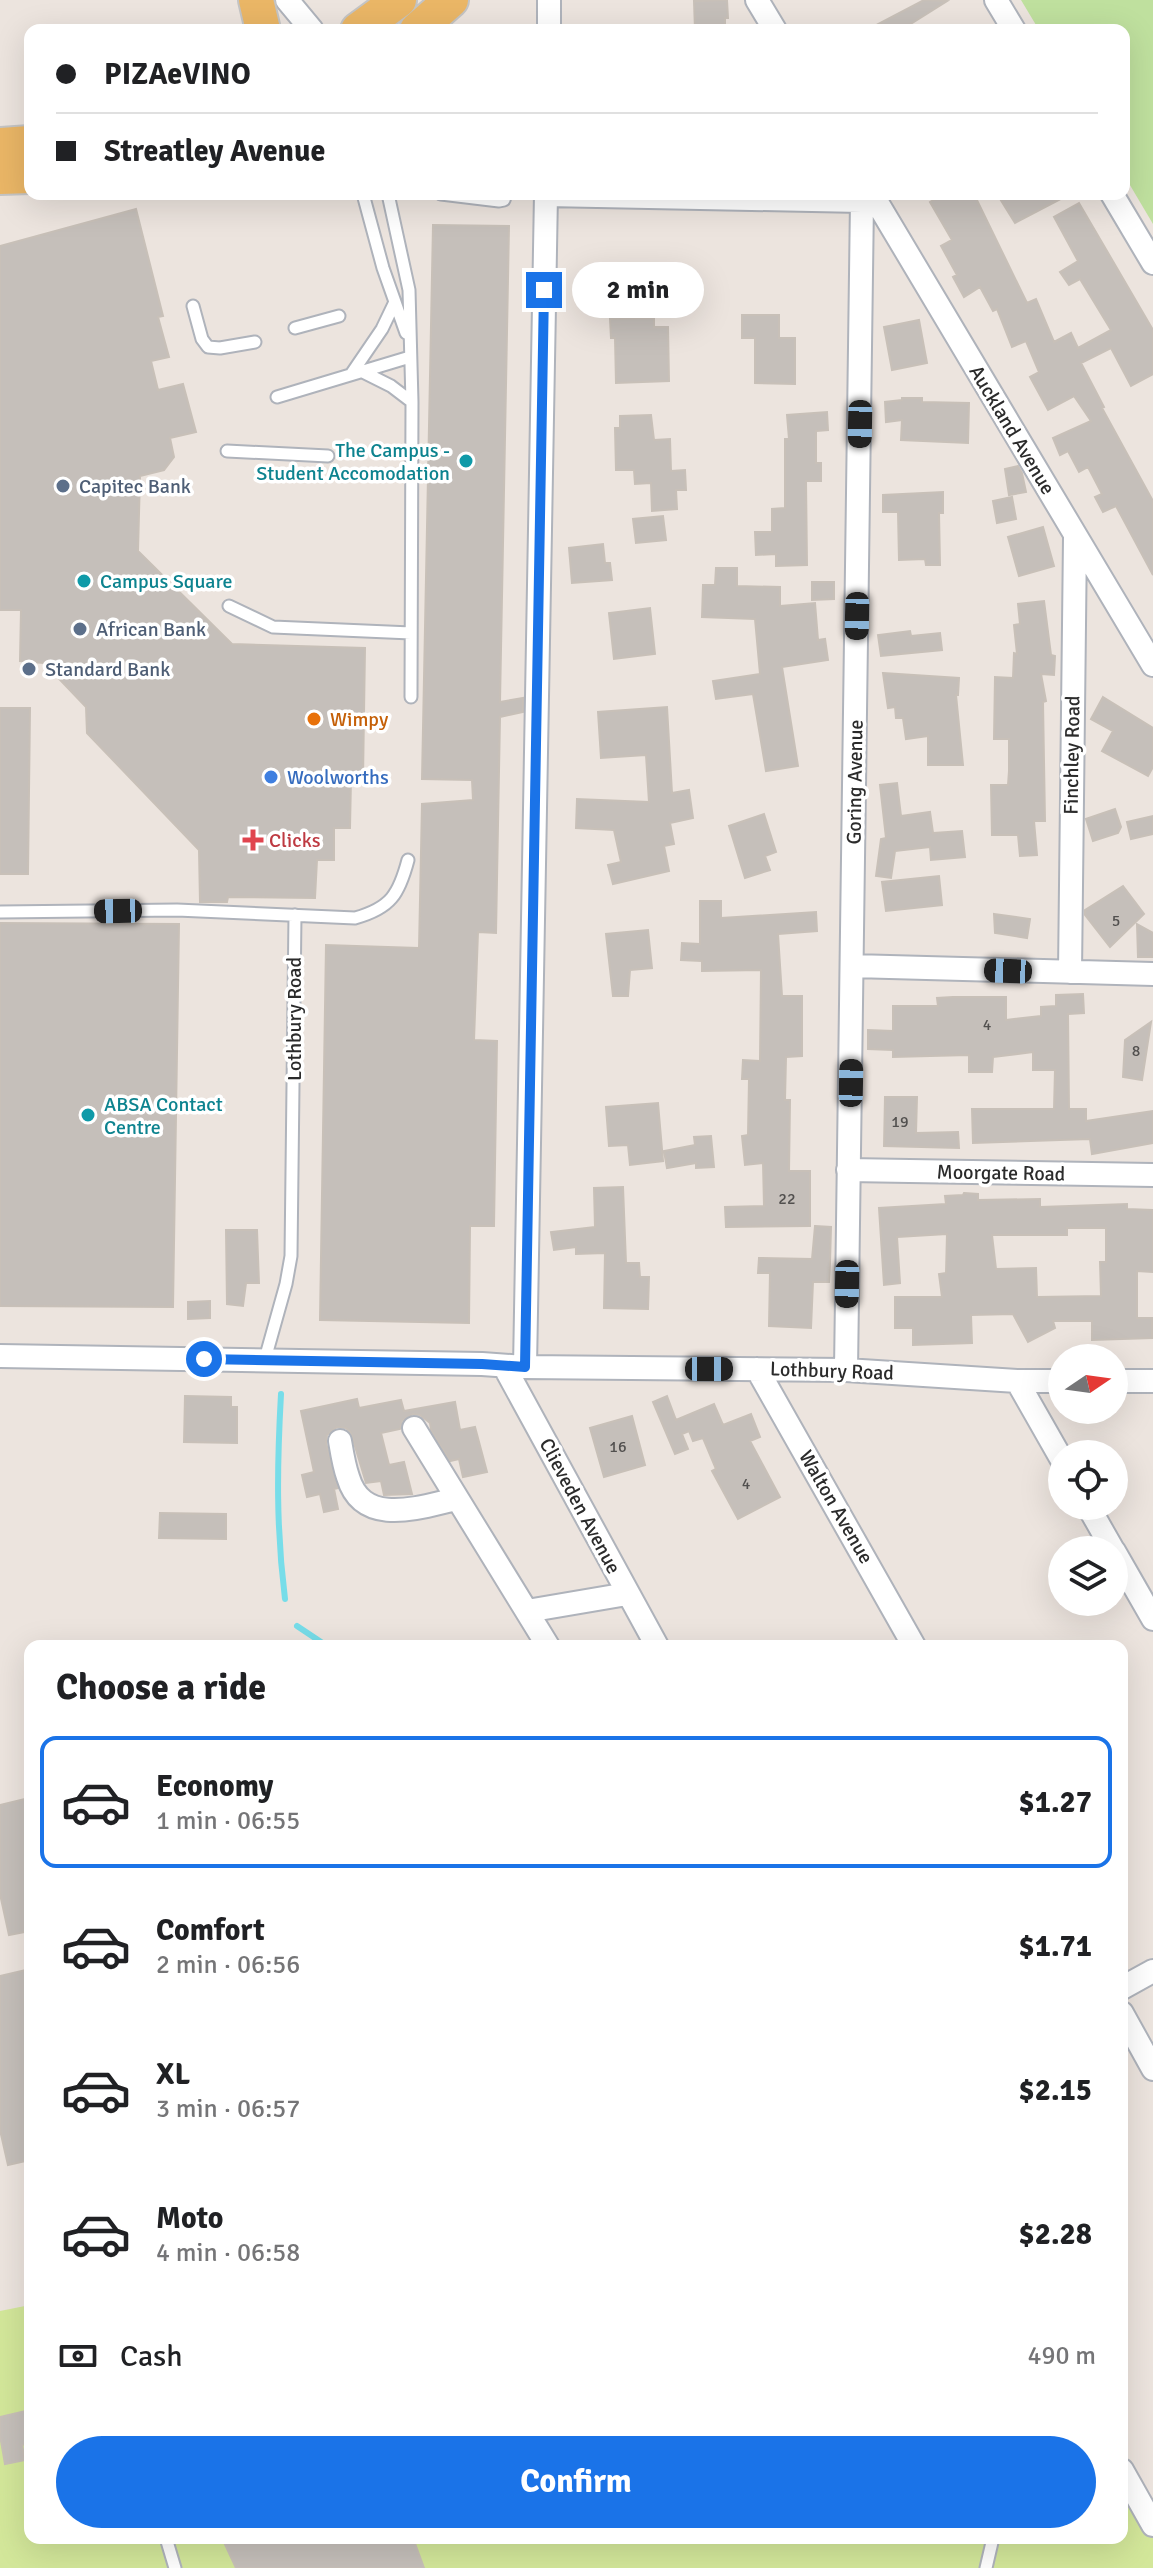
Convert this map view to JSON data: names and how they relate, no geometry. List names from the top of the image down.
{
  "streets": {
    "street": [
      "Auckland Avenue",
      "Finchley Road",
      "Goring Avenue",
      "Lothbury Road",
      "Moorgate Road",
      "Clieveden Avenue",
      "Walton Avenue"
    ]
  },
  "crossings": [
    ["Auckland Avenue", "Finchley Road"],
    ["Goring Avenue", "Lothbury Road"],
    ["Goring Avenue", "Moorgate Road"],
    ["Lothbury Road", "Clieveden Avenue"],
    ["Lothbury Road", "Walton Avenue"]
  ],
  "places": {
    "other": [
      "The Campus - Student Accomodation",
      "Capitec Bank",
      "Campus Square",
      "African Bank",
      "Standard Bank",
      "Wimpy",
      "Woolworths",
      "ABSA Contact Centre"
    ],
    "health": ["Clicks"]
  },
  "house_numbers": [
    "5",
    "4",
    "8",
    "19",
    "22",
    "16",
    "4"
  ],
  "north": "right",
  "page": {
    "banner": ["PIZAeVINO", "Streatley Avenue"],
    "bubble": "2 min",
    "heading": "Choose a ride",
    "list": [
      {
        "name": "Economy",
        "note": "1 min · 06:55",
        "value": "$1.27"
      },
      {
        "name": "Comfort",
        "note": "2 min · 06:56",
        "value": "$1.71"
      },
      {
        "name": "XL",
        "note": "3 min · 06:57",
        "value": "$2.15"
      },
      {
        "name": "Moto",
        "note": "4 min · 06:58",
        "value": "$2.28"
      }
    ],
    "pay": ["Cash", "490 m"],
    "buttons": "Confirm"
  }
}
